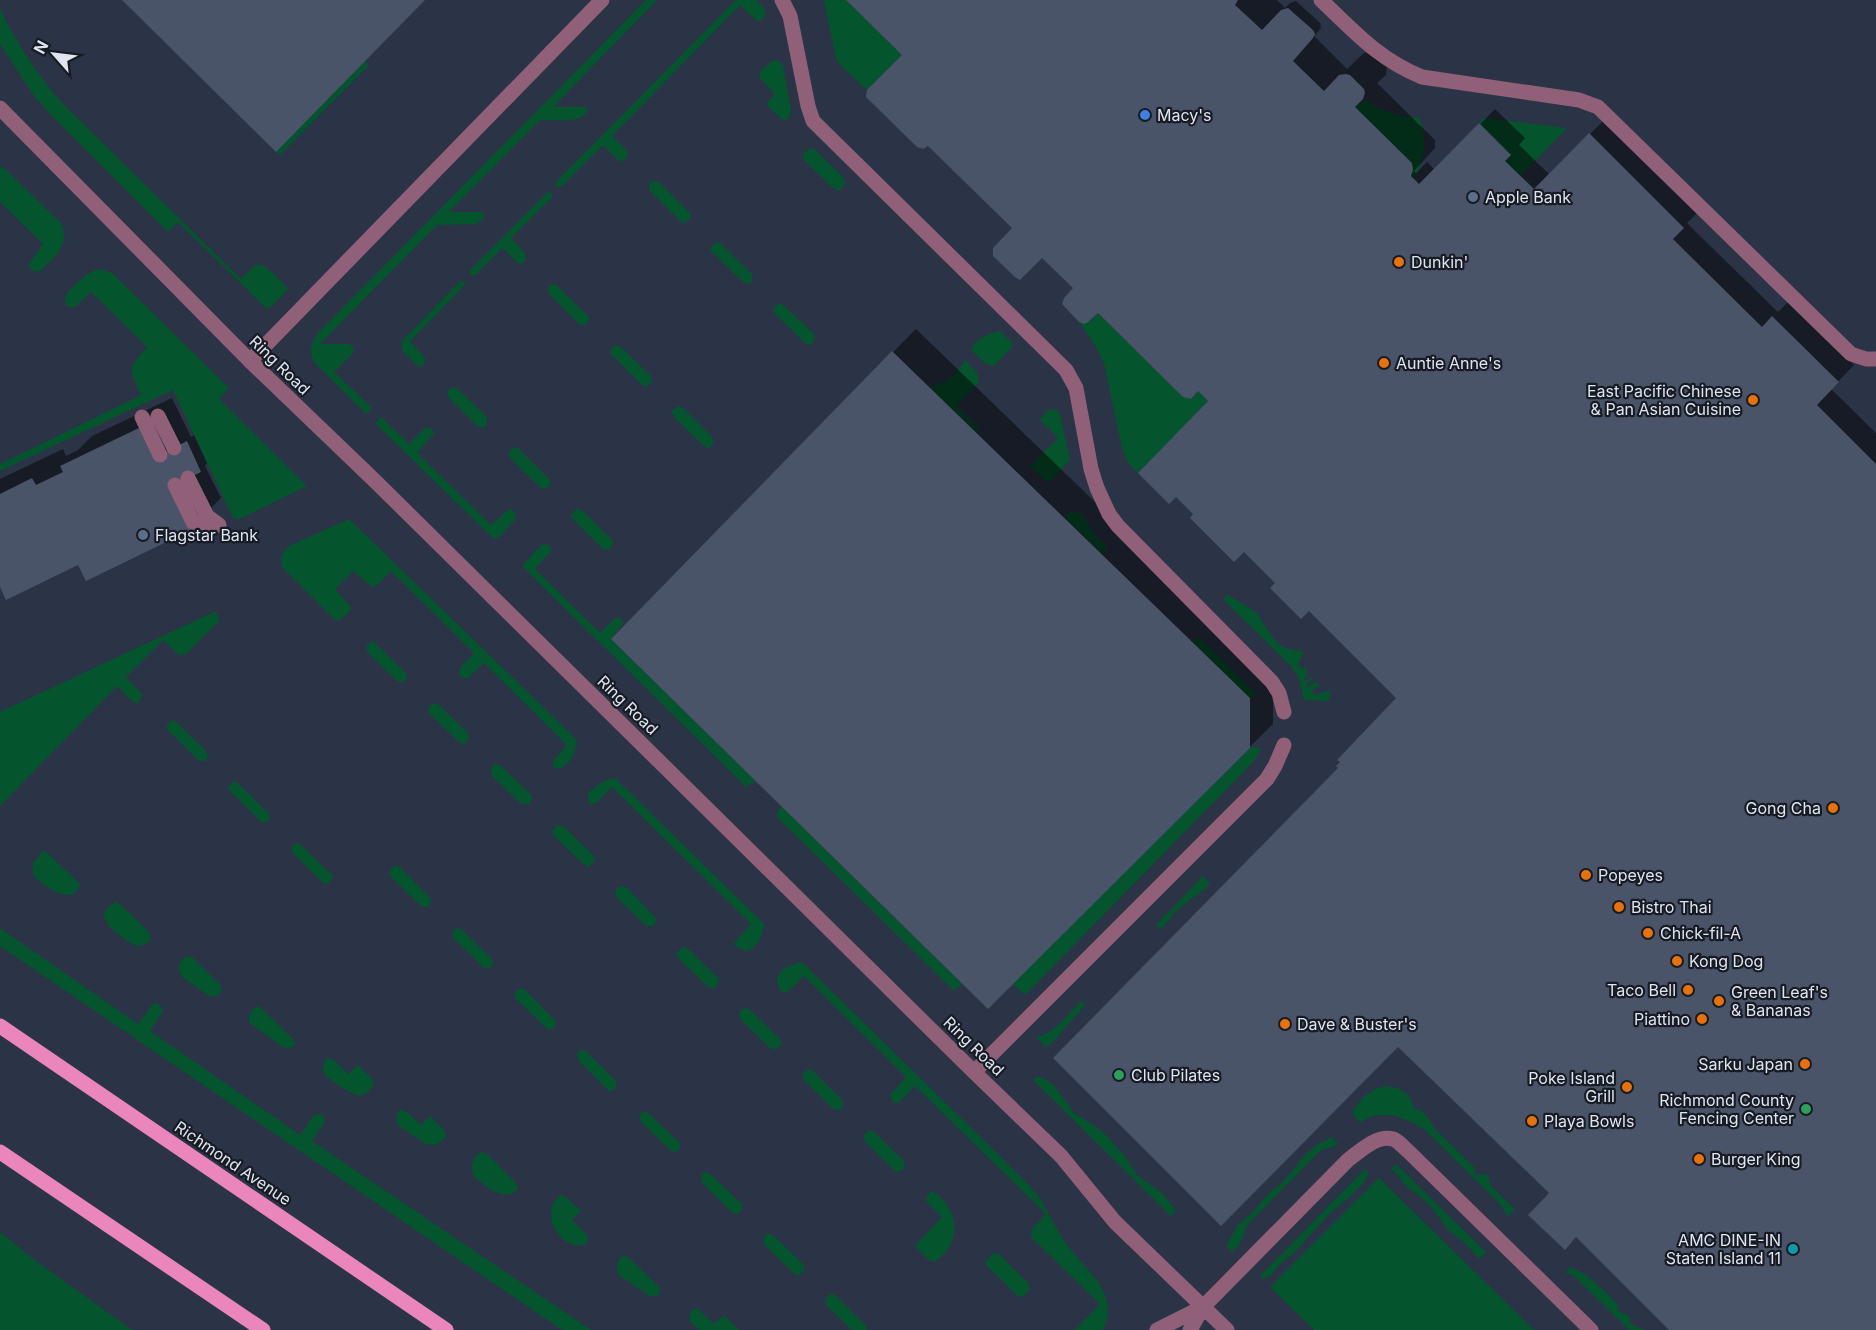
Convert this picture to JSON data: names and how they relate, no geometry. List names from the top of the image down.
{
  "streets": {
    "main road": ["Richmond Avenue"],
    "lane": ["Ring Road"]
  },
  "places": [
    "Macy's",
    "Apple Bank",
    "Dunkin'",
    "Auntie Anne's",
    "East Pacific Chinese & Pan Asian Cuisine",
    "Flagstar Bank",
    "Gong Cha",
    "Popeyes",
    "Bistro Thai",
    "Chick-fil-A",
    "Kong Dog",
    "Taco Bell",
    "Green Leaf's & Bananas",
    "Piattino",
    "Dave & Buster's",
    "Sarku Japan",
    "Club Pilates",
    "Poke Island Grill",
    "Richmond County Fencing Center",
    "Playa Bowls",
    "Burger King",
    "AMC DINE-IN Staten Island 11"
  ],
  "north": "top left"
}
